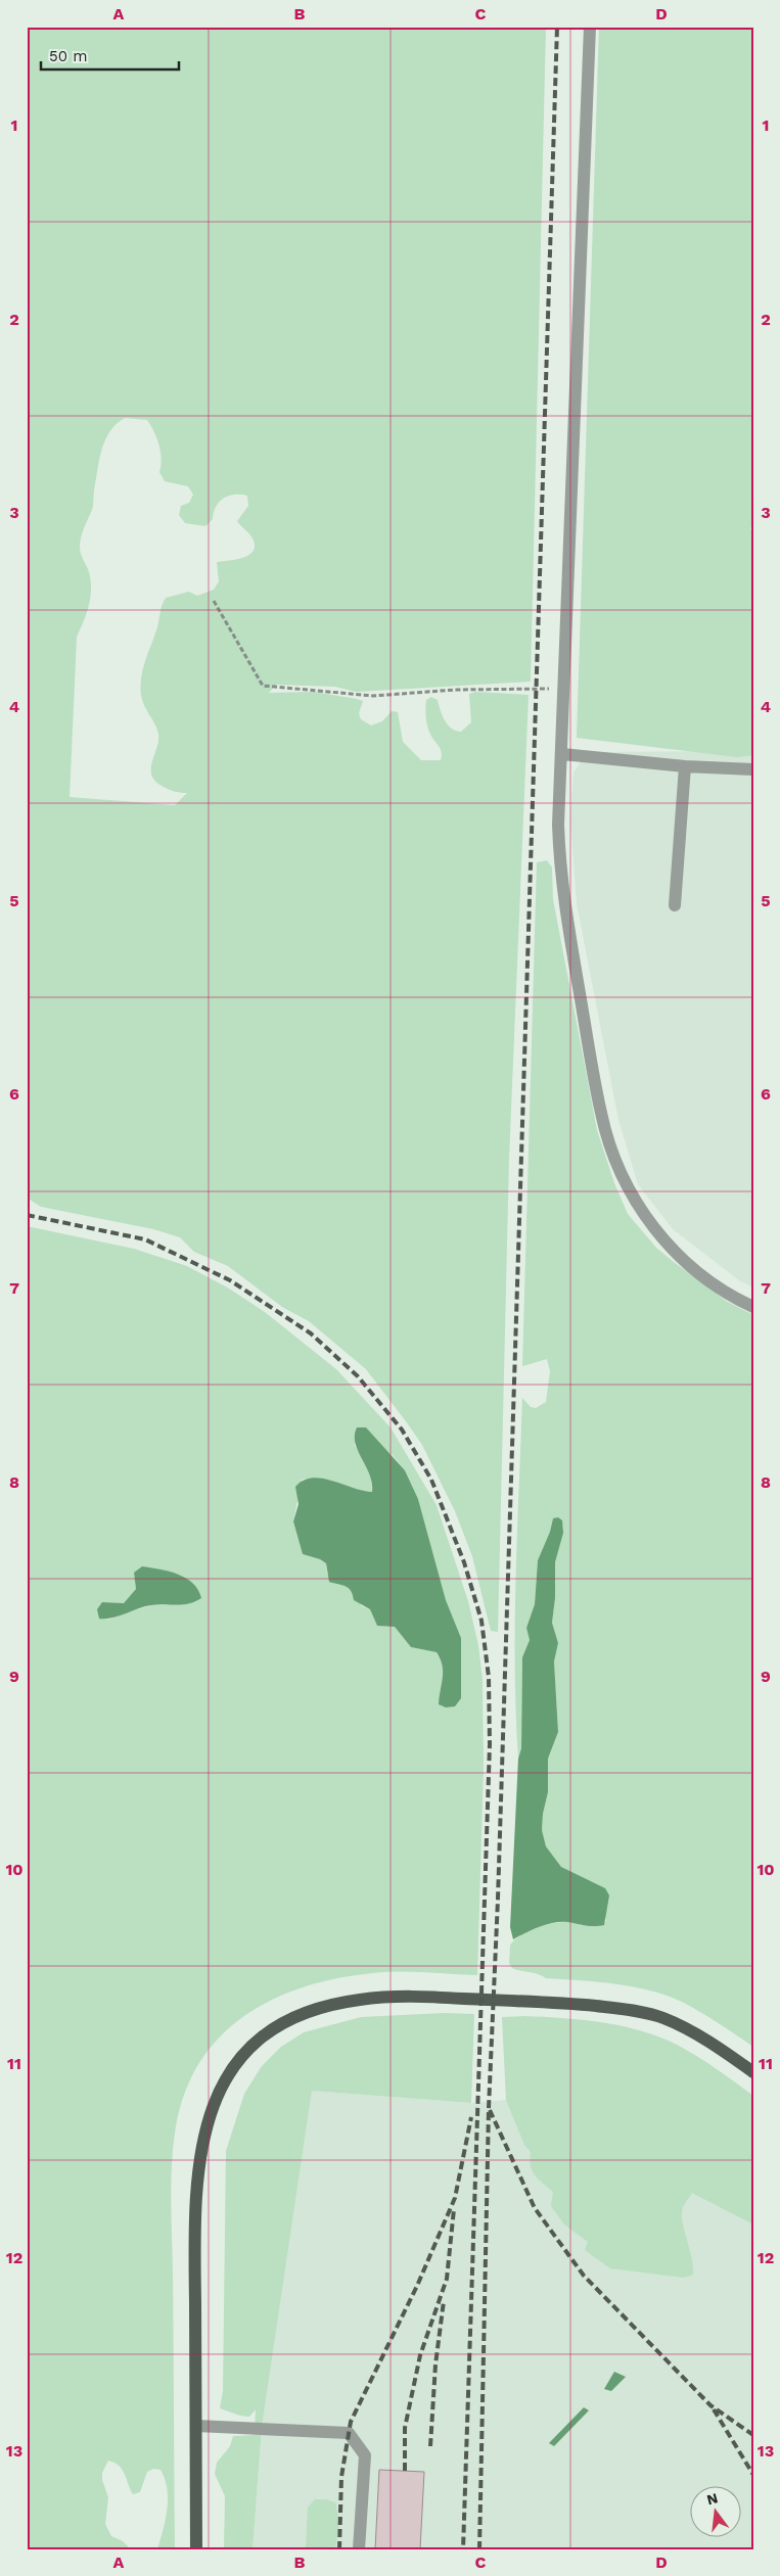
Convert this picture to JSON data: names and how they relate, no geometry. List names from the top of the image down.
{
  "scale_bar": "50 m",
  "north": "top",
  "grid": {
    "columns": [
      "A",
      "B",
      "C",
      "D"
    ],
    "rows": [
      "1",
      "2",
      "3",
      "4",
      "5",
      "6",
      "7",
      "8",
      "9",
      "10",
      "11",
      "12",
      "13"
    ]
  }
}
